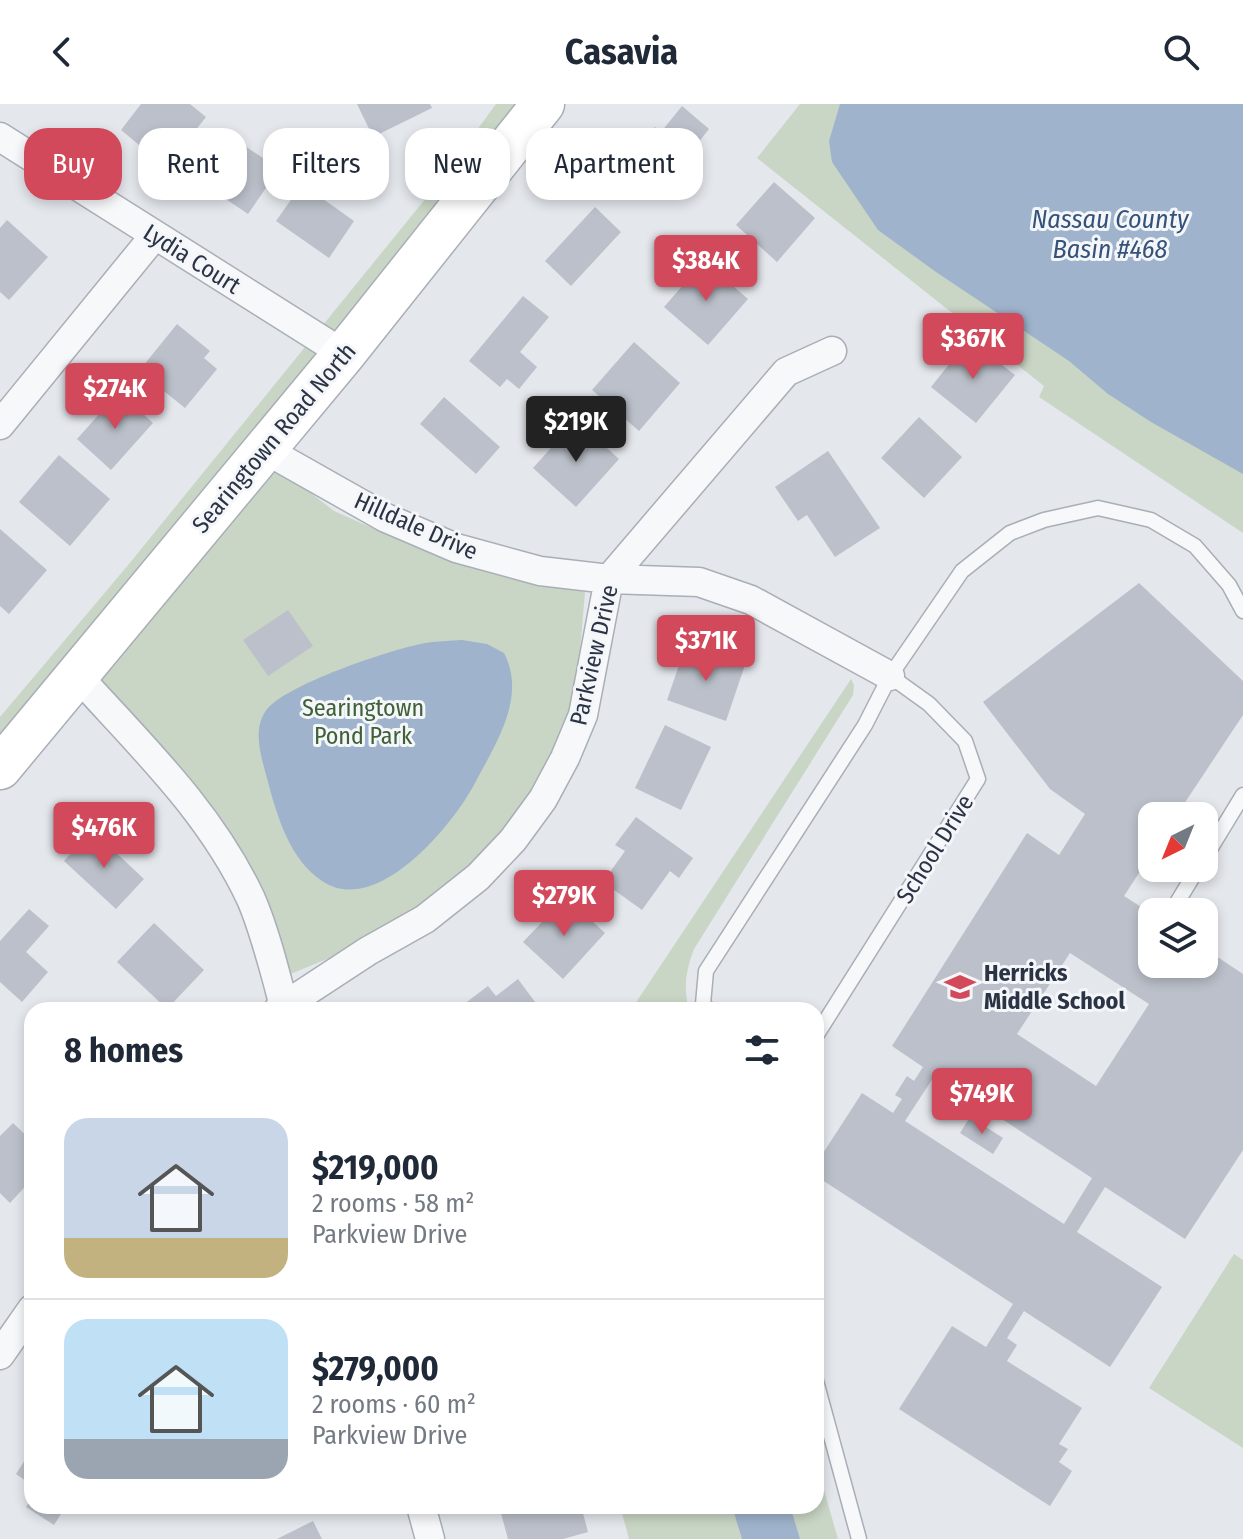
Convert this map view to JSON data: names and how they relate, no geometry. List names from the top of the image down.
{
  "streets": {
    "main road": ["Searingtown Road North"],
    "street": ["Lydia Court", "Hilldale Drive", "Parkview Drive"],
    "lane": ["School Drive"]
  },
  "crossings": [
    ["Lydia Court", "Searingtown Road North"],
    ["Searingtown Road North", "Hilldale Drive"],
    ["Hilldale Drive", "Parkview Drive"],
    ["Hilldale Drive", "School Drive"]
  ],
  "water": ["Nassau County Basin #468"],
  "parks": ["Searingtown Pond Park"],
  "places": {
    "school or university": ["Herricks Middle School"]
  },
  "north": "bottom left",
  "page": {
    "header": "Casavia",
    "chip": [
      "Buy",
      "Rent",
      "Filters",
      "New",
      "Apartment"
    ],
    "price": [
      "$384K",
      "$367K",
      "$274K",
      "$219K",
      "$371K",
      "$476K",
      "$279K",
      "$749K"
    ],
    "heading": "8 homes",
    "list": [
      {
        "name": "$219,000",
        "note": "2 rooms · 58 m² · Parkview Drive"
      },
      {
        "name": "$279,000",
        "note": "2 rooms · 60 m² · Parkview Drive"
      }
    ]
  }
}
